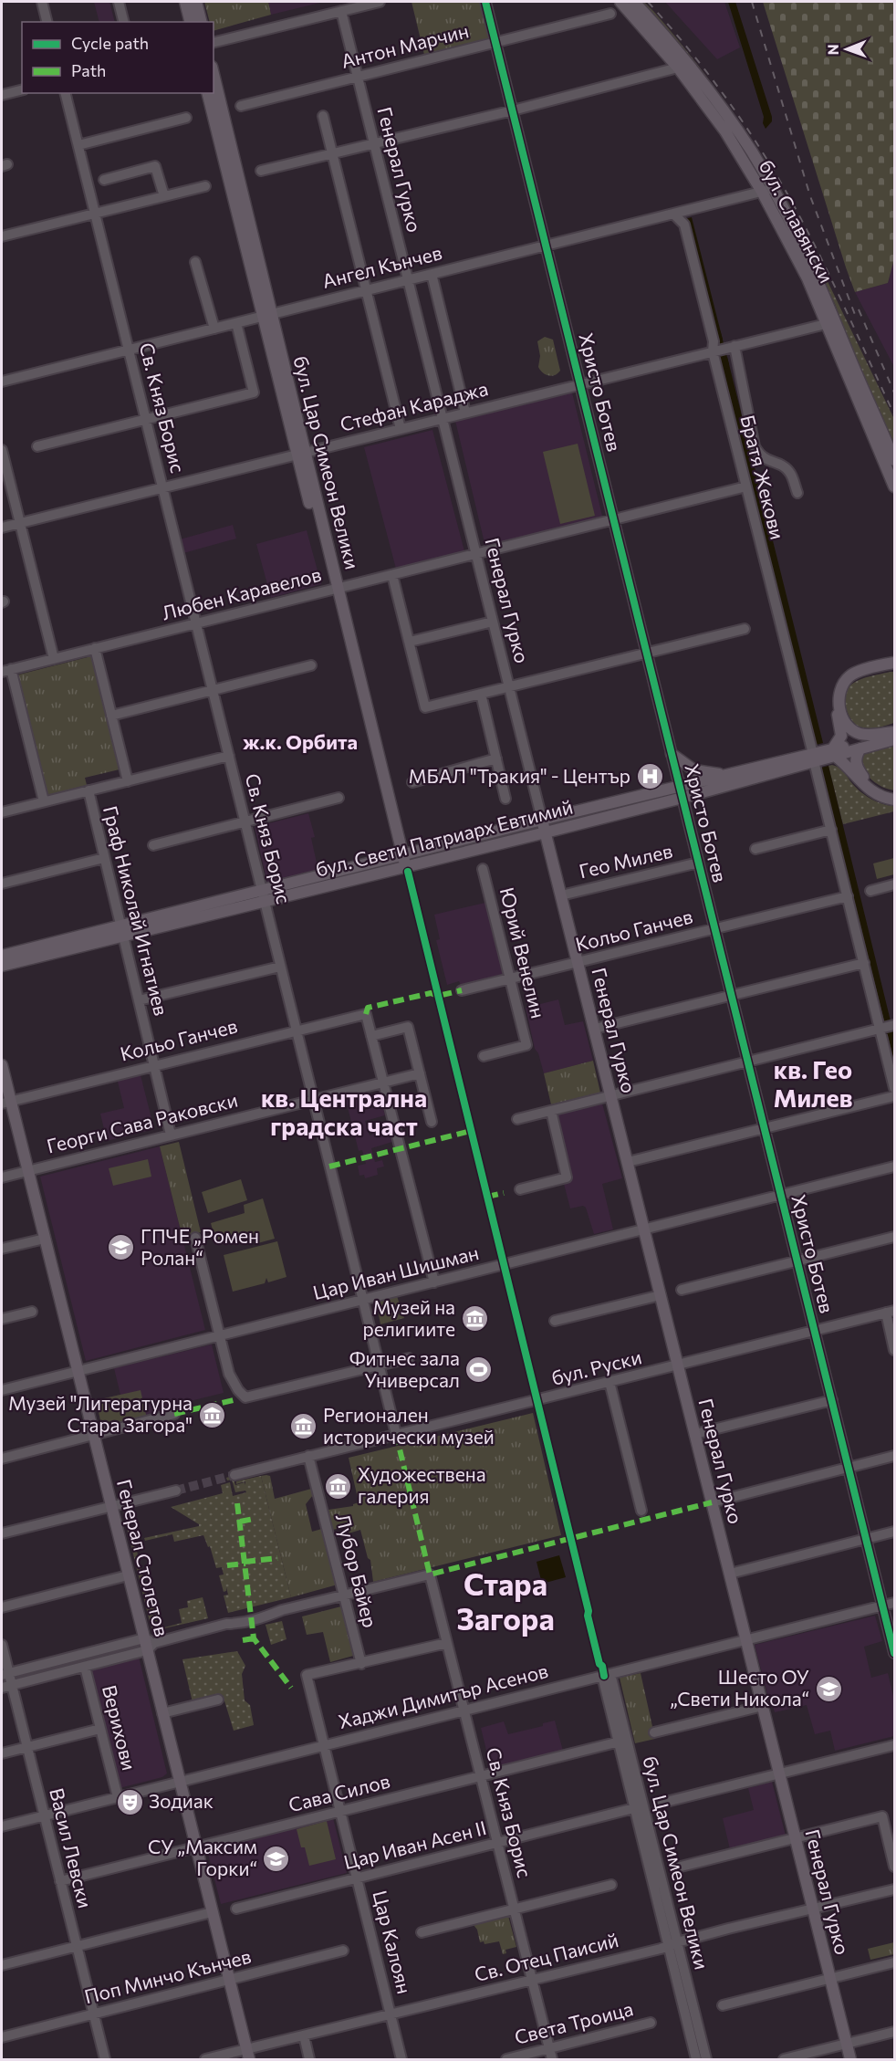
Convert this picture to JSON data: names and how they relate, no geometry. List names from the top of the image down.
{
  "streets": {
    "main road": [
      "Генерал Гурко",
      "бул. Славянски",
      "бул. Цар Симеон Велики",
      "бул. Свети Патриарх Евтимий",
      "Генерал Столетов"
    ],
    "street": [
      "Антон Марчин",
      "Ангел Кънчев",
      "Христо Ботев",
      "Стефан Караджа",
      "Св. Княз Борис",
      "Братя Жекови",
      "Любен Каравелов",
      "Гео Милев",
      "Граф Николай Игнатиев",
      "Кольо Ганчев",
      "Юрий Венелин",
      "Георги Сава Раковски",
      "Цар Иван Шишман",
      "бул. Руски",
      "Лубор Байер",
      "Хаджи Димитър Асенов",
      "Верихови",
      "Сава Силов",
      "Цар Иван Асен II",
      "Васил Левски",
      "Цар Калоян",
      "Св. Отец Паисий",
      "Поп Минчо Кънчев",
      "Света Троица"
    ]
  },
  "crossings": [
    ["Антон Марчин", "Генерал Гурко"],
    ["Антон Марчин", "Христо Ботев"],
    ["Генерал Гурко", "Ангел Кънчев"],
    ["Генерал Гурко", "Стефан Караджа"],
    ["Генерал Гурко", "Любен Каравелов"],
    ["Генерал Гурко", "бул. Свети Патриарх Евтимий"],
    ["Генерал Гурко", "Гео Милев"],
    ["Генерал Гурко", "Кольо Ганчев"],
    ["Генерал Гурко", "Цар Иван Шишман"],
    ["Генерал Гурко", "бул. Руски"],
    ["Генерал Гурко", "Хаджи Димитър Асенов"],
    ["Генерал Гурко", "Св. Отец Паисий"],
    ["бул. Славянски", "Ангел Кънчев"],
    ["бул. Славянски", "Стефан Караджа"],
    ["Ангел Кънчев", "Христо Ботев"],
    ["Ангел Кънчев", "Св. Княз Борис"],
    ["Ангел Кънчев", "бул. Цар Симеон Велики"],
    ["Ангел Кънчев", "Братя Жекови"],
    ["Христо Ботев", "Стефан Караджа"],
    ["Христо Ботев", "Любен Каравелов"],
    ["Христо Ботев", "бул. Свети Патриарх Евтимий"],
    ["Христо Ботев", "Гео Милев"],
    ["Христо Ботев", "Кольо Ганчев"],
    ["Христо Ботев", "Цар Иван Шишман"],
    ["Христо Ботев", "бул. Руски"],
    ["Христо Ботев", "Хаджи Димитър Асенов"],
    ["Стефан Караджа", "Св. Княз Борис"],
    ["Стефан Караджа", "бул. Цар Симеон Велики"],
    ["Стефан Караджа", "Братя Жекови"],
    ["Св. Княз Борис", "Любен Каравелов"],
    ["Св. Княз Борис", "бул. Свети Патриарх Евтимий"],
    ["Св. Княз Борис", "Кольо Ганчев"],
    ["Св. Княз Борис", "Георги Сава Раковски"],
    ["Св. Княз Борис", "Цар Иван Шишман"],
    ["Св. Княз Борис", "бул. Руски"],
    ["Св. Княз Борис", "Лубор Байер"],
    ["Св. Княз Борис", "Хаджи Димитър Асенов"],
    ["Св. Княз Борис", "Сава Силов"],
    ["Св. Княз Борис", "Цар Иван Асен II"],
    ["Св. Княз Борис", "Св. Отец Паисий"],
    ["Св. Княз Борис", "Света Троица"],
    ["бул. Цар Симеон Велики", "Любен Каравелов"],
    ["бул. Цар Симеон Велики", "бул. Свети Патриарх Евтимий"],
    ["бул. Цар Симеон Велики", "Хаджи Димитър Асенов"],
    ["бул. Цар Симеон Велики", "Сава Силов"],
    ["бул. Цар Симеон Велики", "Цар Иван Асен II"],
    ["бул. Цар Симеон Велики", "Св. Отец Паисий"],
    ["Братя Жекови", "Любен Каравелов"],
    ["Братя Жекови", "бул. Свети Патриарх Евтимий"],
    ["Братя Жекови", "Кольо Ганчев"],
    ["Любен Каравелов", "Граф Николай Игнатиев"],
    ["бул. Свети Патриарх Евтимий", "Граф Николай Игнатиев"],
    ["Граф Николай Игнатиев", "Кольо Ганчев"],
    ["Граф Николай Игнатиев", "Георги Сава Раковски"],
    ["Кольо Ганчев", "Юрий Венелин"],
    ["Кольо Ганчев", "Генерал Столетов"],
    ["Георги Сава Раковски", "Генерал Столетов"],
    ["Цар Иван Шишман", "Генерал Столетов"],
    ["бул. Руски", "Лубор Байер"],
    ["Генерал Столетов", "Хаджи Димитър Асенов"],
    ["Генерал Столетов", "Сава Силов"],
    ["Генерал Столетов", "Св. Отец Паисий"],
    ["Генерал Столетов", "Поп Минчо Кънчев"],
    ["Лубор Байер", "Цар Калоян"],
    ["Хаджи Димитър Асенов", "Верихови"],
    ["Хаджи Димитър Асенов", "Васил Левски"],
    ["Хаджи Димитър Асенов", "Цар Калоян"],
    ["Сава Силов", "Васил Левски"],
    ["Сава Силов", "Цар Калоян"],
    ["Цар Иван Асен II", "Цар Калоян"],
    ["Васил Левски", "Поп Минчо Кънчев"],
    ["Цар Калоян", "Св. Отец Паисий"]
  ],
  "districts": [
    "ж.к. Орбита",
    "кв. Гео Милев",
    "кв. Централна градска част",
    "Стара Загора"
  ],
  "places": {
    "hospital": ["МБАЛ \"Тракия\" - Център"],
    "school or university": ["ГПЧЕ „Ромен Ролан“", "Шесто ОУ „Свети Никола“", "СУ „Максим Горки“"],
    "museum": [
      "Музей на религиите",
      "Музей \"Литературна Стара Загора\"",
      "Регионален исторически музей",
      "Художествена галерия"
    ],
    "sports": ["Фитнес зала Универсал"],
    "theatre": ["Зодиак"]
  },
  "legend": ["Cycle path", "Path"],
  "north": "left"
}
